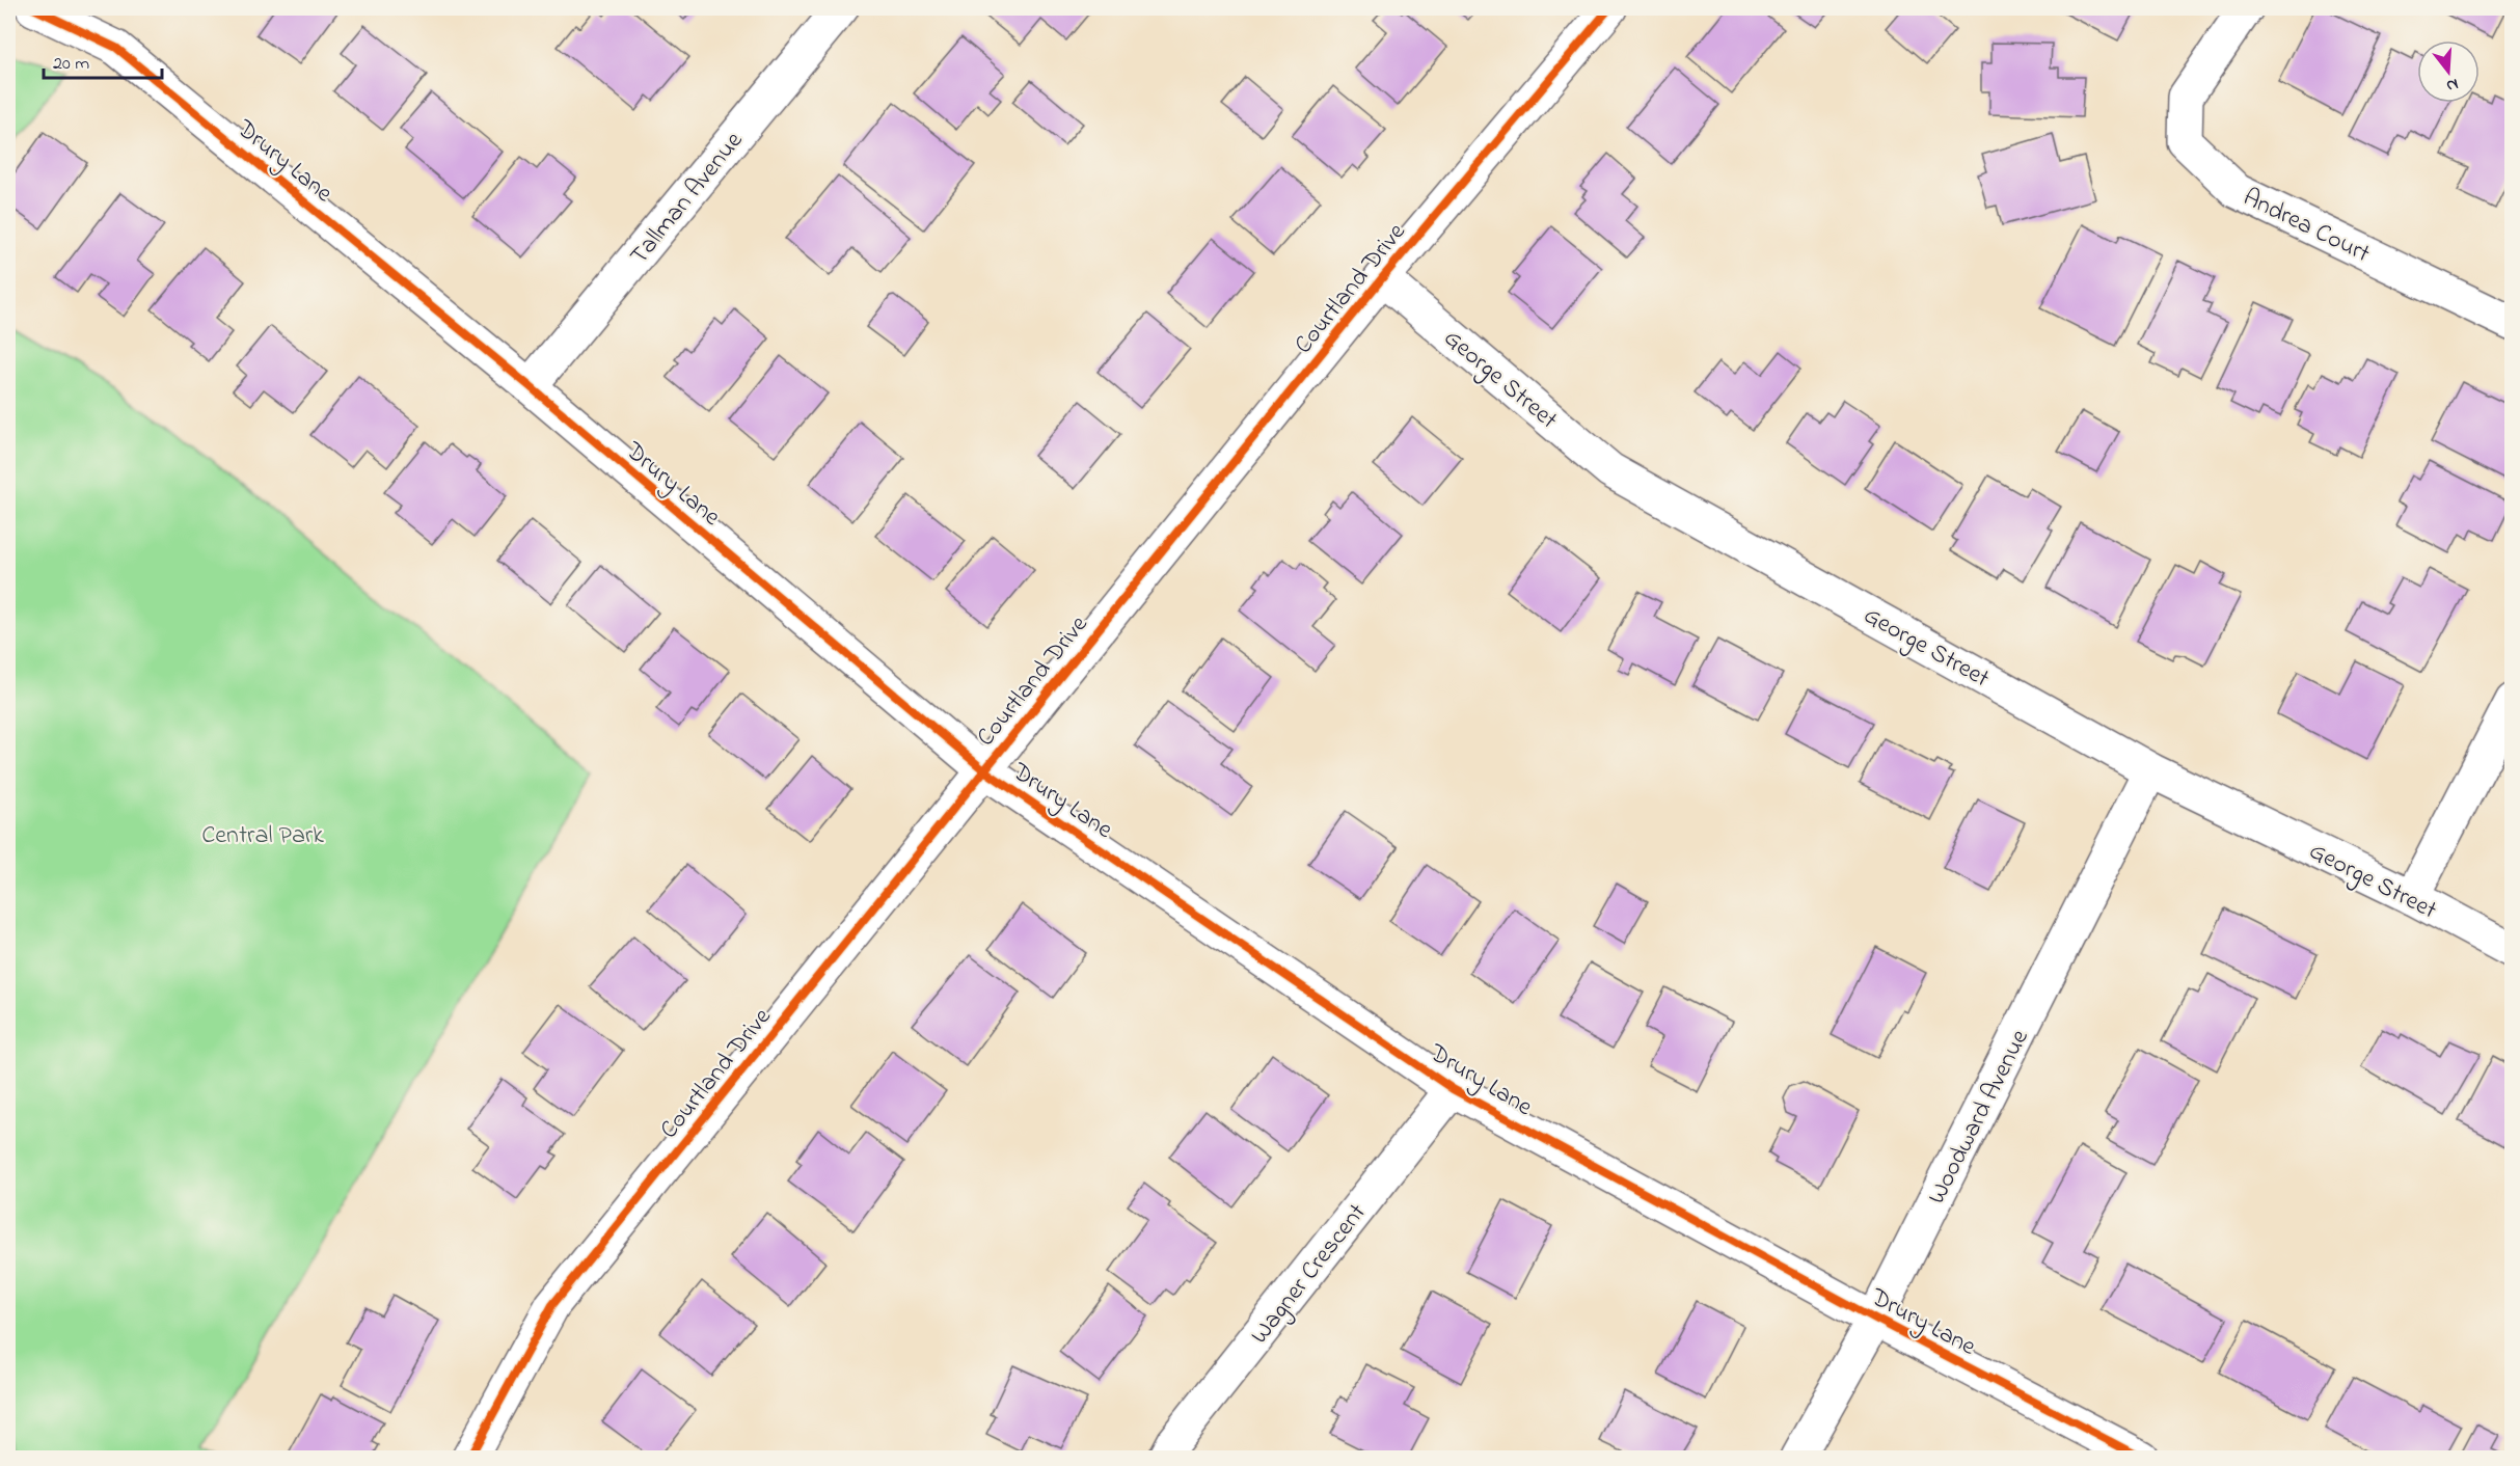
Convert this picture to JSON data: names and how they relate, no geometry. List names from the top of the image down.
{
  "streets": {
    "street": [
      "Drury Lane",
      "Tallman Avenue",
      "Andrea Court",
      "Courtland Drive",
      "George Street",
      "Woodward Avenue",
      "Wagner Crescent"
    ]
  },
  "crossings": [
    ["Drury Lane", "Tallman Avenue"],
    ["Drury Lane", "Courtland Drive"],
    ["Drury Lane", "Woodward Avenue"],
    ["Drury Lane", "Wagner Crescent"],
    ["Courtland Drive", "George Street"],
    ["George Street", "Woodward Avenue"]
  ],
  "parks": ["Central Park"],
  "scale_bar": "20 m",
  "north": "bottom"
}
